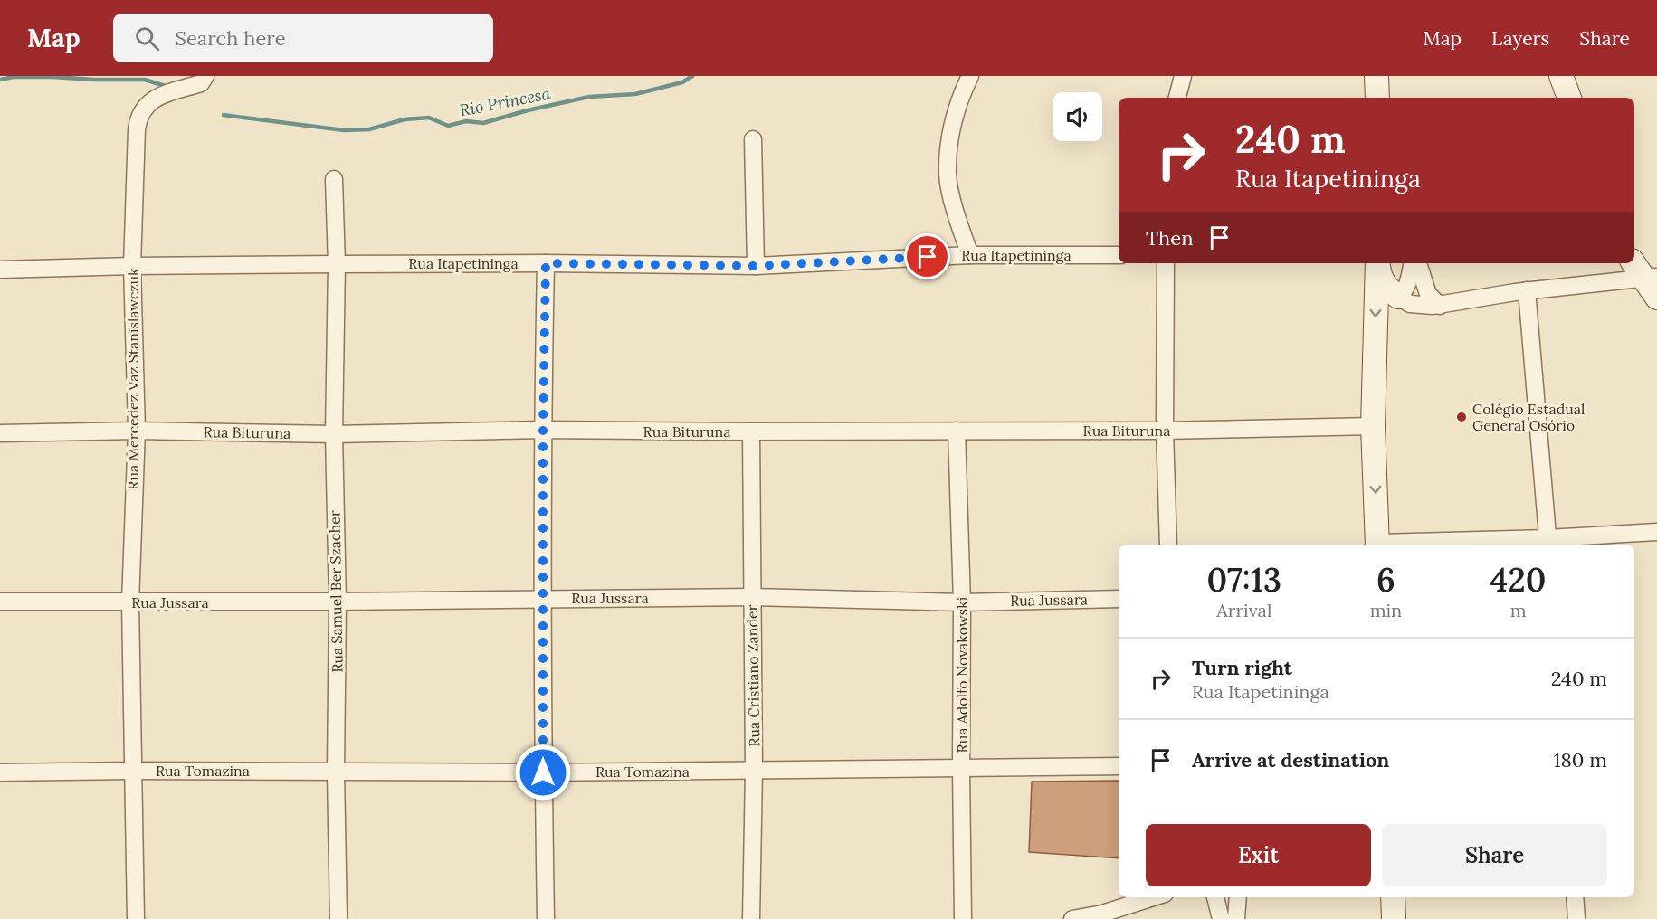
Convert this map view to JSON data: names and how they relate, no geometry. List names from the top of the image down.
{
  "streets": {
    "street": [
      "Rua Itapetininga",
      "Rua Mercedez Vaz Stanislawczuk",
      "Rua Bituruna",
      "Rua Samuel Ber Szacher",
      "Rua Jussara",
      "Rua Adolfo Novakowski",
      "Rua Cristiano Zander",
      "Rua Tomazina"
    ]
  },
  "crossings": [
    ["Rua Itapetininga", "Rua Mercedez Vaz Stanislawczuk"],
    ["Rua Itapetininga", "Rua Samuel Ber Szacher"],
    ["Rua Mercedez Vaz Stanislawczuk", "Rua Bituruna"],
    ["Rua Mercedez Vaz Stanislawczuk", "Rua Jussara"],
    ["Rua Mercedez Vaz Stanislawczuk", "Rua Tomazina"],
    ["Rua Bituruna", "Rua Samuel Ber Szacher"],
    ["Rua Bituruna", "Rua Adolfo Novakowski"],
    ["Rua Bituruna", "Rua Cristiano Zander"],
    ["Rua Samuel Ber Szacher", "Rua Jussara"],
    ["Rua Samuel Ber Szacher", "Rua Tomazina"],
    ["Rua Jussara", "Rua Adolfo Novakowski"],
    ["Rua Jussara", "Rua Cristiano Zander"],
    ["Rua Adolfo Novakowski", "Rua Tomazina"],
    ["Rua Cristiano Zander", "Rua Tomazina"]
  ],
  "water": ["Rio Princesa"],
  "places": ["Colégio Estadual General Osório"],
  "page": {
    "header": "Map",
    "search": "Search here",
    "nav": ["Map", "Layers", "Share"],
    "turn": ["240 m", "Rua Itapetininga"],
    "then": "Then",
    "eta": [
      "07:13",
      "Arrival",
      "6",
      "min",
      "420",
      "m"
    ],
    "list": [
      {
        "name": "Turn right",
        "note": "Rua Itapetininga",
        "value": "240 m"
      },
      {
        "name": "Arrive at destination",
        "value": "180 m"
      }
    ],
    "buttons": ["Exit", "Share"]
  }
}
